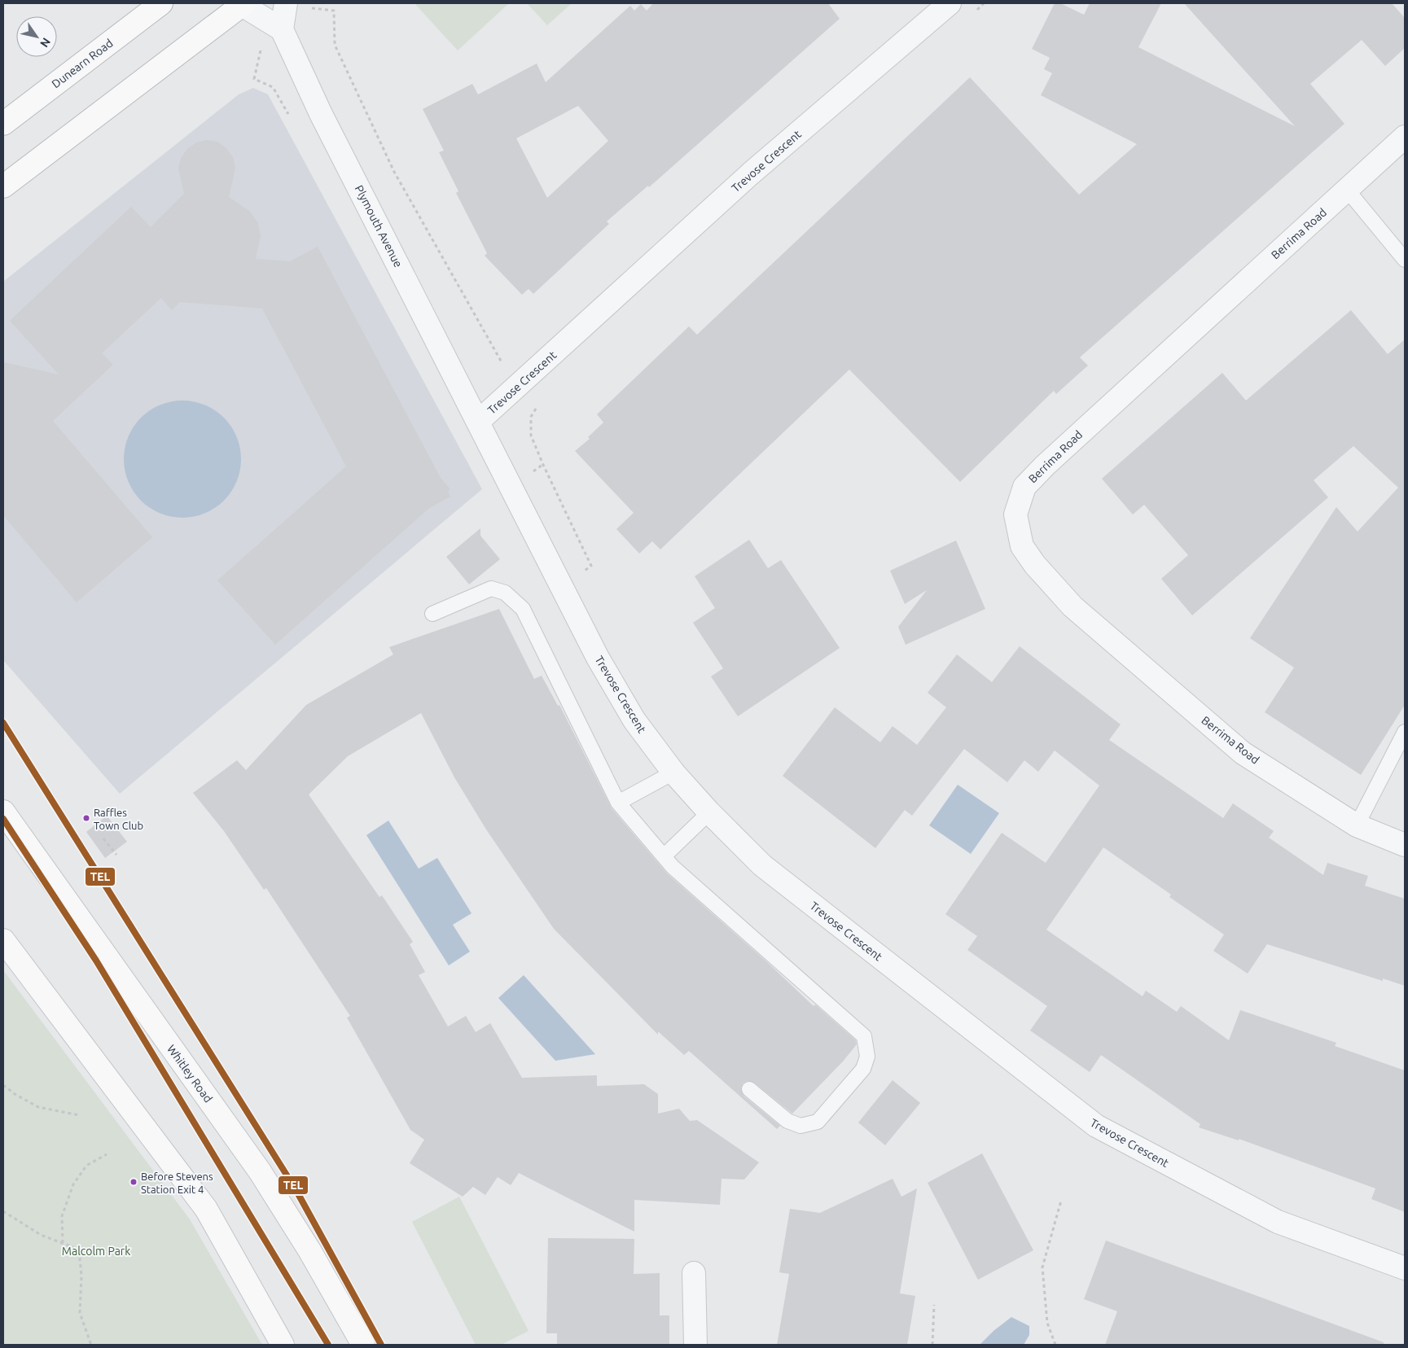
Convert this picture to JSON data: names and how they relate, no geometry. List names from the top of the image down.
{
  "streets": {
    "main road": ["Dunearn Road", "Whitley Road"],
    "street": ["Trevose Crescent", "Plymouth Avenue", "Berrima Road"]
  },
  "crossings": [
    ["Trevose Crescent", "Plymouth Avenue"]
  ],
  "parks": ["Malcolm Park"],
  "places": ["Raffles Town Club", "Before Stevens Station Exit 4"],
  "lines": ["transit line TEL"],
  "north": "bottom right"
}
